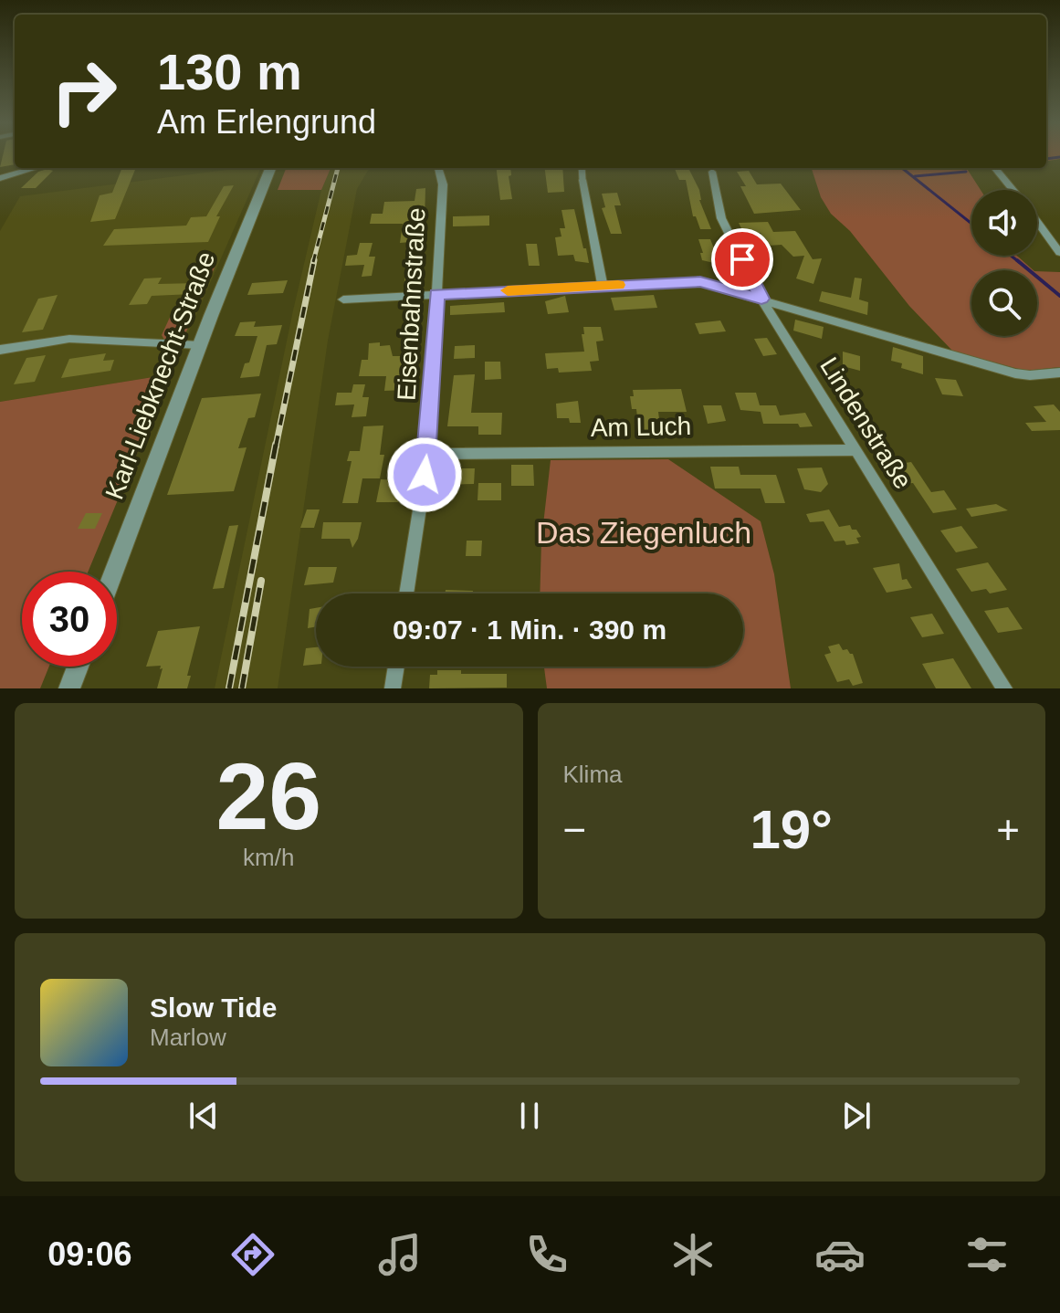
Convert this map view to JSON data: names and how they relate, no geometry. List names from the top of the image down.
{
  "streets": {
    "street": [
      "Eisenbahnstraße",
      "Karl-Liebknecht-Straße",
      "Lindenstraße",
      "Am Luch"
    ]
  },
  "crossings": [
    ["Eisenbahnstraße", "Am Luch"],
    ["Lindenstraße", "Am Luch"]
  ],
  "parks": ["Das Ziegenluch"],
  "page": {
    "turn": ["130 m", "Am Erlengrund"],
    "limit": "30",
    "trip": "09:07 · 1 Min. · 390 m",
    "tile": [
      ["26", "km/h"],
      "Klima"
    ],
    "heat": ["−", "19°", "+"],
    "song": ["Slow Tide", "Marlow"],
    "tabs": "09:06"
  }
}
